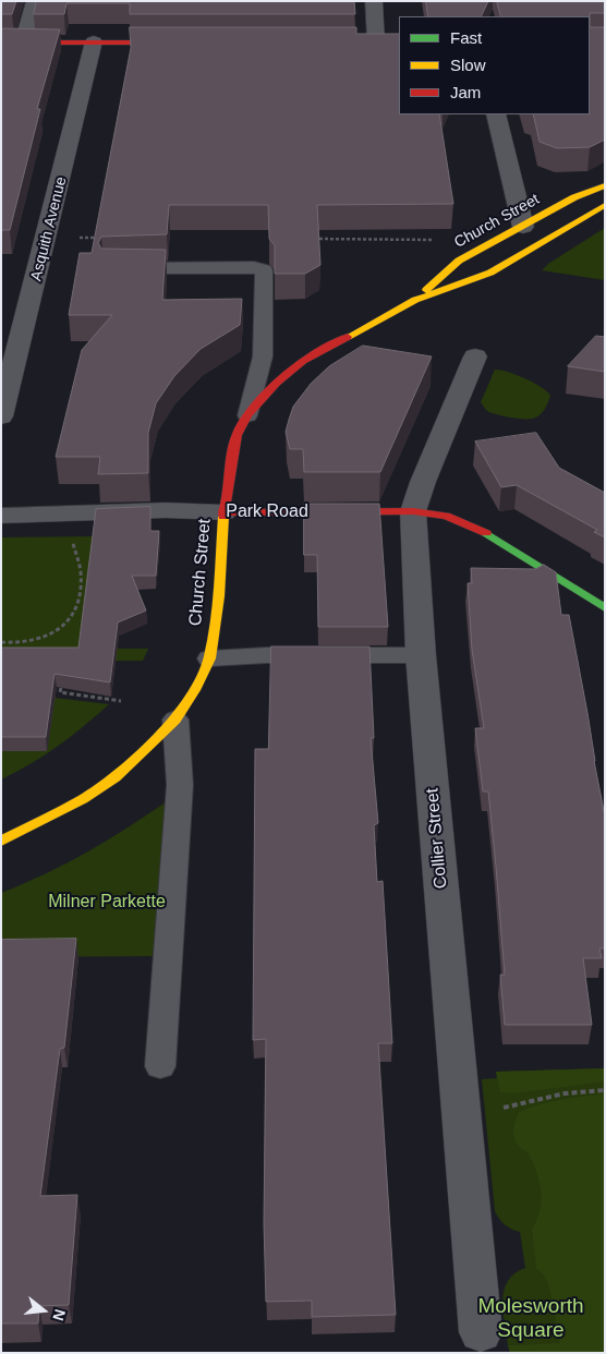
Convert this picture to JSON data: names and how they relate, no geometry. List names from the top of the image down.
{
  "streets": {
    "main road": ["Church Street", "Park Road"],
    "street": ["Asquith Avenue", "Collier Street"]
  },
  "crossings": [
    ["Church Street", "Park Road"],
    ["Park Road", "Collier Street"]
  ],
  "parks": ["Milner Parkette", "Molesworth Square"],
  "legend": ["Fast", "Slow", "Jam"],
  "north": "right"
}
